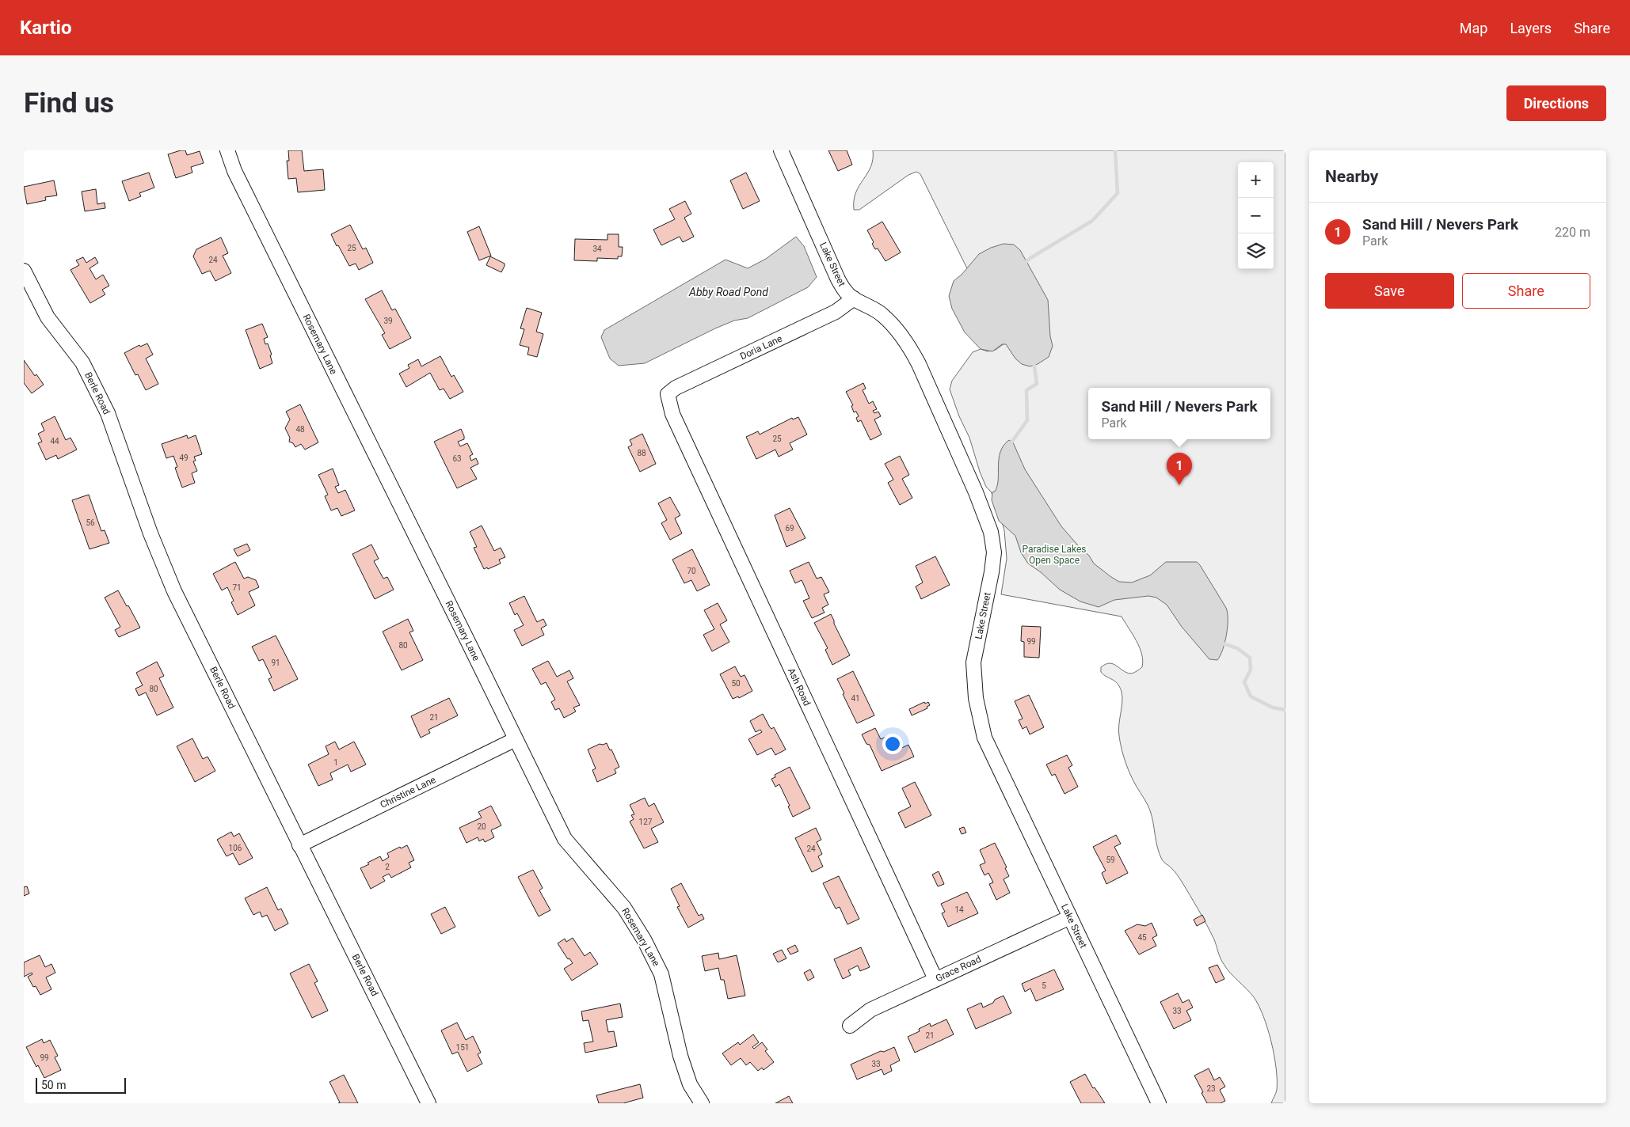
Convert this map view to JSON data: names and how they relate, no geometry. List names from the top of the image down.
{
  "streets": {
    "street": [
      "Lake Street",
      "Rosemary Lane",
      "Doria Lane",
      "Berle Road",
      "Ash Road",
      "Christine Lane",
      "Grace Road"
    ]
  },
  "crossings": [
    ["Lake Street", "Doria Lane"],
    ["Lake Street", "Grace Road"],
    ["Rosemary Lane", "Christine Lane"],
    ["Doria Lane", "Ash Road"],
    ["Berle Road", "Christine Lane"],
    ["Ash Road", "Grace Road"]
  ],
  "water": ["Abby Road Pond"],
  "parks": ["Paradise Lakes Open Space"],
  "house_numbers": [
    "25",
    "34",
    "24",
    "39",
    "48",
    "25",
    "44",
    "88",
    "49",
    "63",
    "56",
    "69",
    "70",
    "71",
    "99",
    "80",
    "91",
    "50",
    "80",
    "41",
    "21",
    "1",
    "127",
    "20",
    "106",
    "24",
    "59",
    "2",
    "14",
    "45",
    "5",
    "33",
    "21",
    "151",
    "99",
    "33",
    "23"
  ],
  "scale_bar": "50 m",
  "page": {
    "header": "Kartio",
    "nav": ["Map", "Layers", "Share"],
    "buttons": [
      "Directions",
      ["Save", "Share"]
    ],
    "title": "Find us",
    "heading": "Nearby",
    "map_buttons": ["+", "−"],
    "list": [
      {
        "mark": "1",
        "name": "Sand Hill / Nevers Park",
        "note": "Park",
        "value": "220 m"
      }
    ],
    "popup": ["Sand Hill / Nevers Park", "Park"],
    "pins": "1",
    "scale": "50 m"
  }
}
